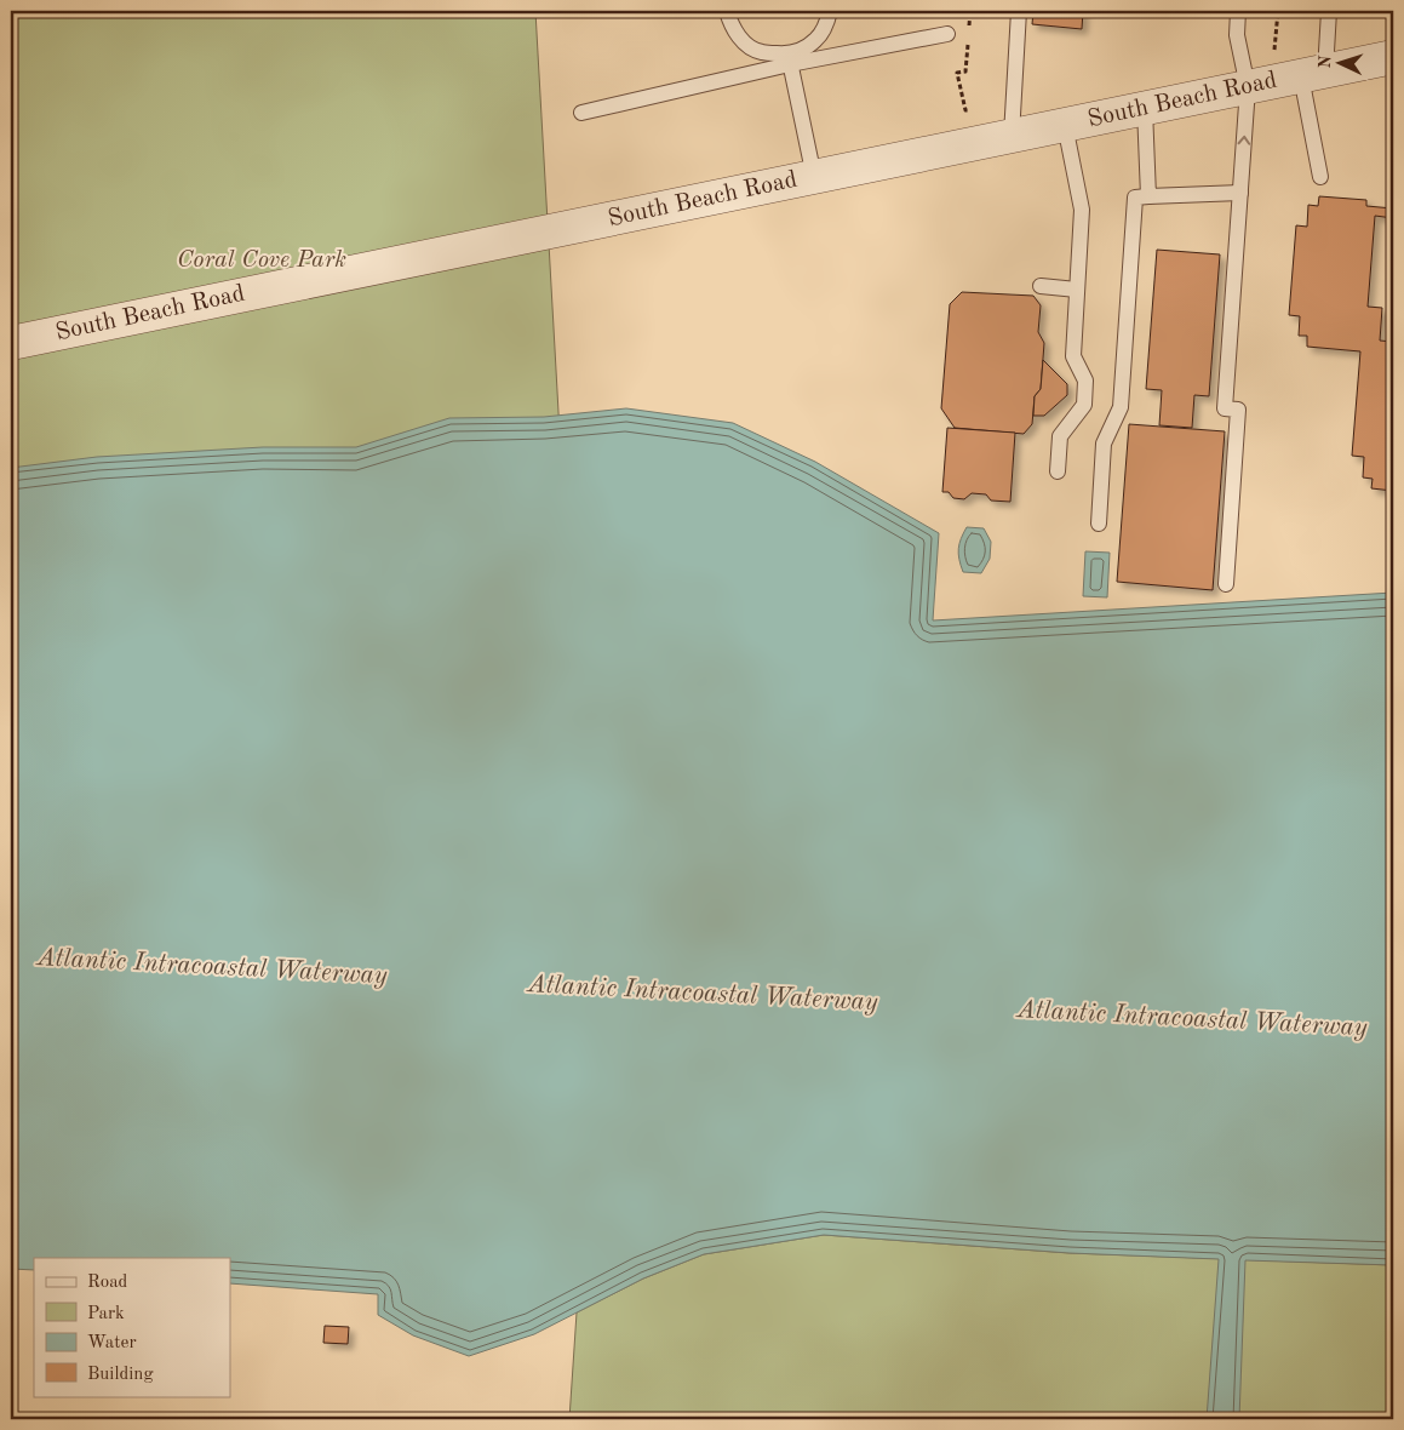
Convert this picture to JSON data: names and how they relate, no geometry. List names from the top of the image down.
{
  "streets": {
    "street": ["South Beach Road"]
  },
  "water": ["Atlantic Intracoastal Waterway"],
  "parks": ["Coral Cove Park"],
  "legend": [
    "Road",
    "Park",
    "Water",
    "Building"
  ],
  "north": "left"
}
